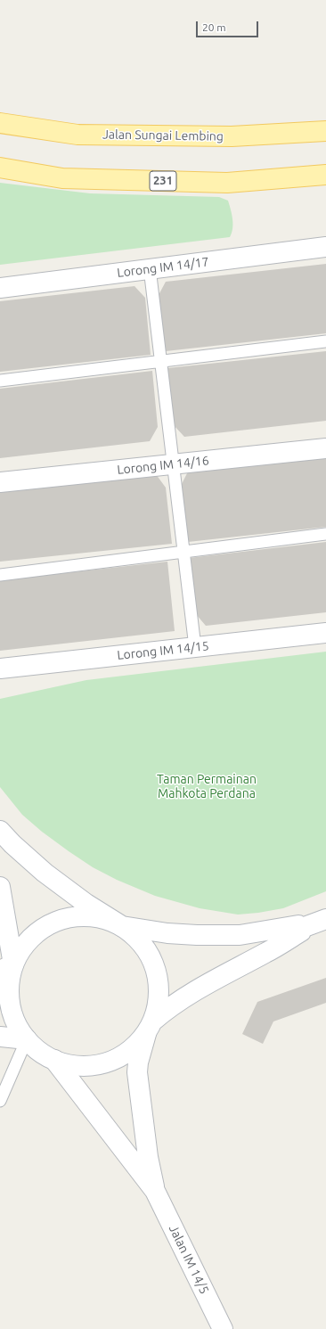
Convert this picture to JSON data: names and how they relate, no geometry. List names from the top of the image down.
{
  "streets": {
    "main road": ["Jalan Sungai Lembing", "231"],
    "street": [
      "Lorong IM 14/17",
      "Lorong IM 14/16",
      "Lorong IM 14/15",
      "Jalan IM 14/5"
    ]
  },
  "parks": ["Taman Permainan Mahkota Perdana"],
  "scale_bar": "20 m"
}
